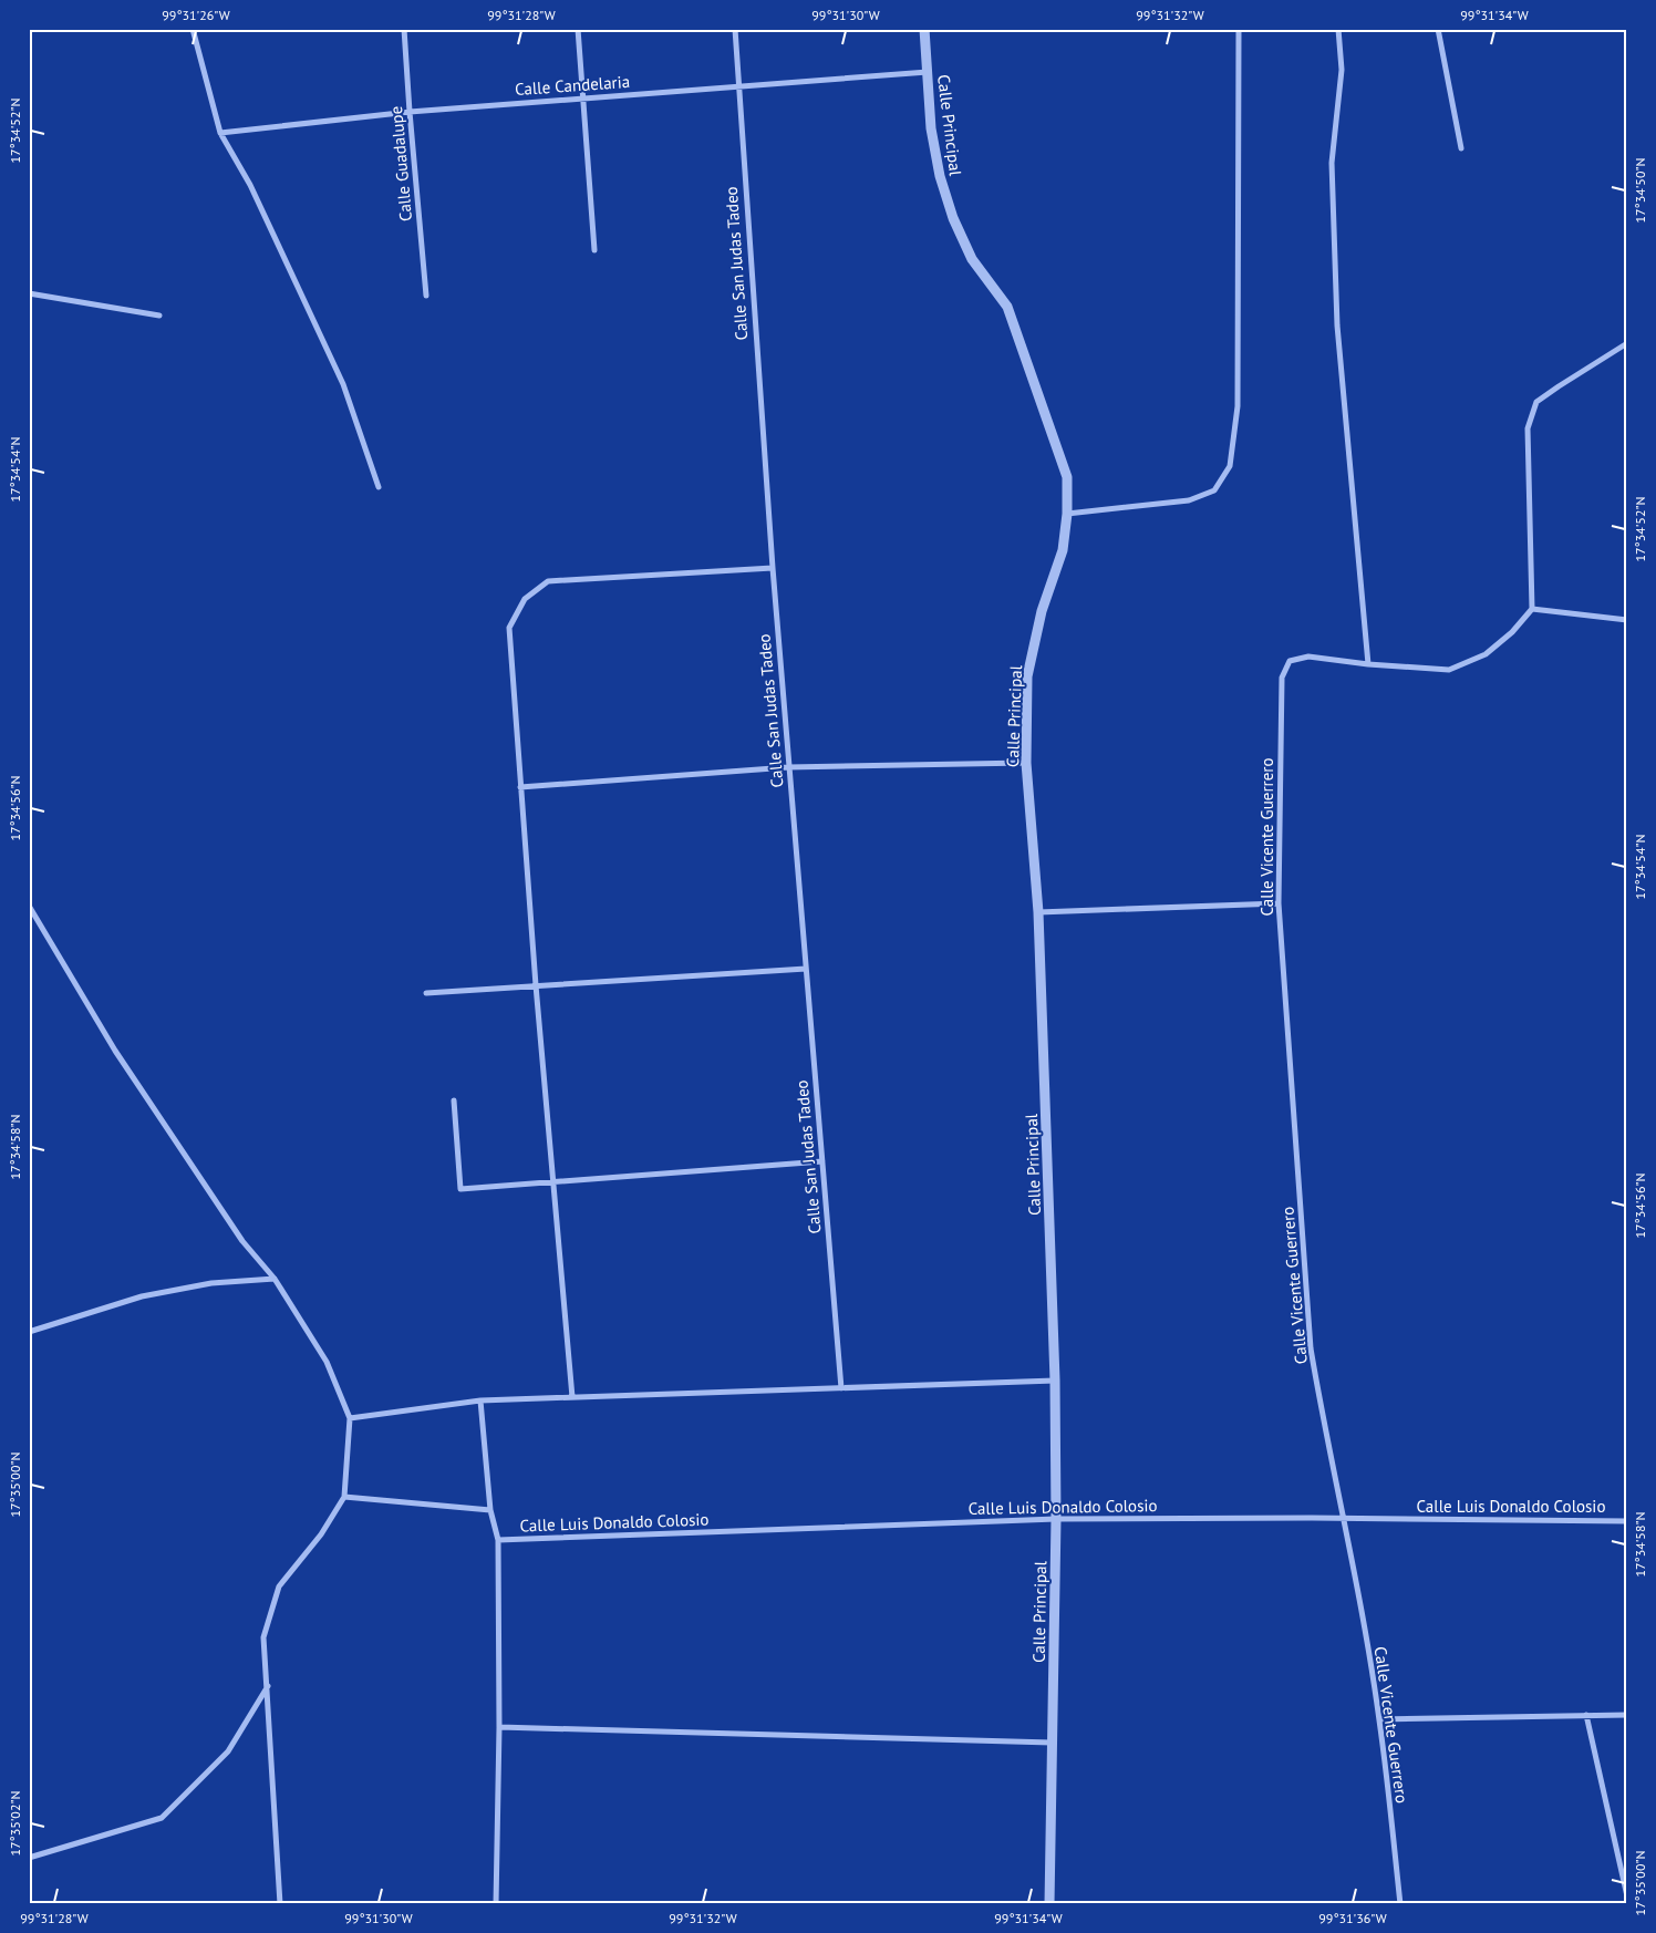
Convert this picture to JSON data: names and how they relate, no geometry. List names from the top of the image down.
{
  "streets": {
    "street": [
      "Calle Candelaria",
      "Calle Principal",
      "Calle Guadalupe",
      "Calle San Judas Tadeo",
      "Calle Vicente Guerrero",
      "Calle Luis Donaldo Colosio"
    ]
  },
  "crossings": [
    ["Calle Candelaria", "Calle Principal"],
    ["Calle Candelaria", "Calle Guadalupe"],
    ["Calle Candelaria", "Calle San Judas Tadeo"],
    ["Calle Principal", "Calle Luis Donaldo Colosio"],
    ["Calle Vicente Guerrero", "Calle Luis Donaldo Colosio"]
  ],
  "coordinates": [
    "99°31'26\"W",
    "99°31'28\"W",
    "99°31'30\"W",
    "99°31'32\"W",
    "99°31'34\"W",
    "17°34'52\"N",
    "17°34'50\"N",
    "17°34'54\"N",
    "17°34'56\"N",
    "17°34'58\"N",
    "17°35'00\"N",
    "17°35'02\"N",
    "99°31'36\"W"
  ]
}
